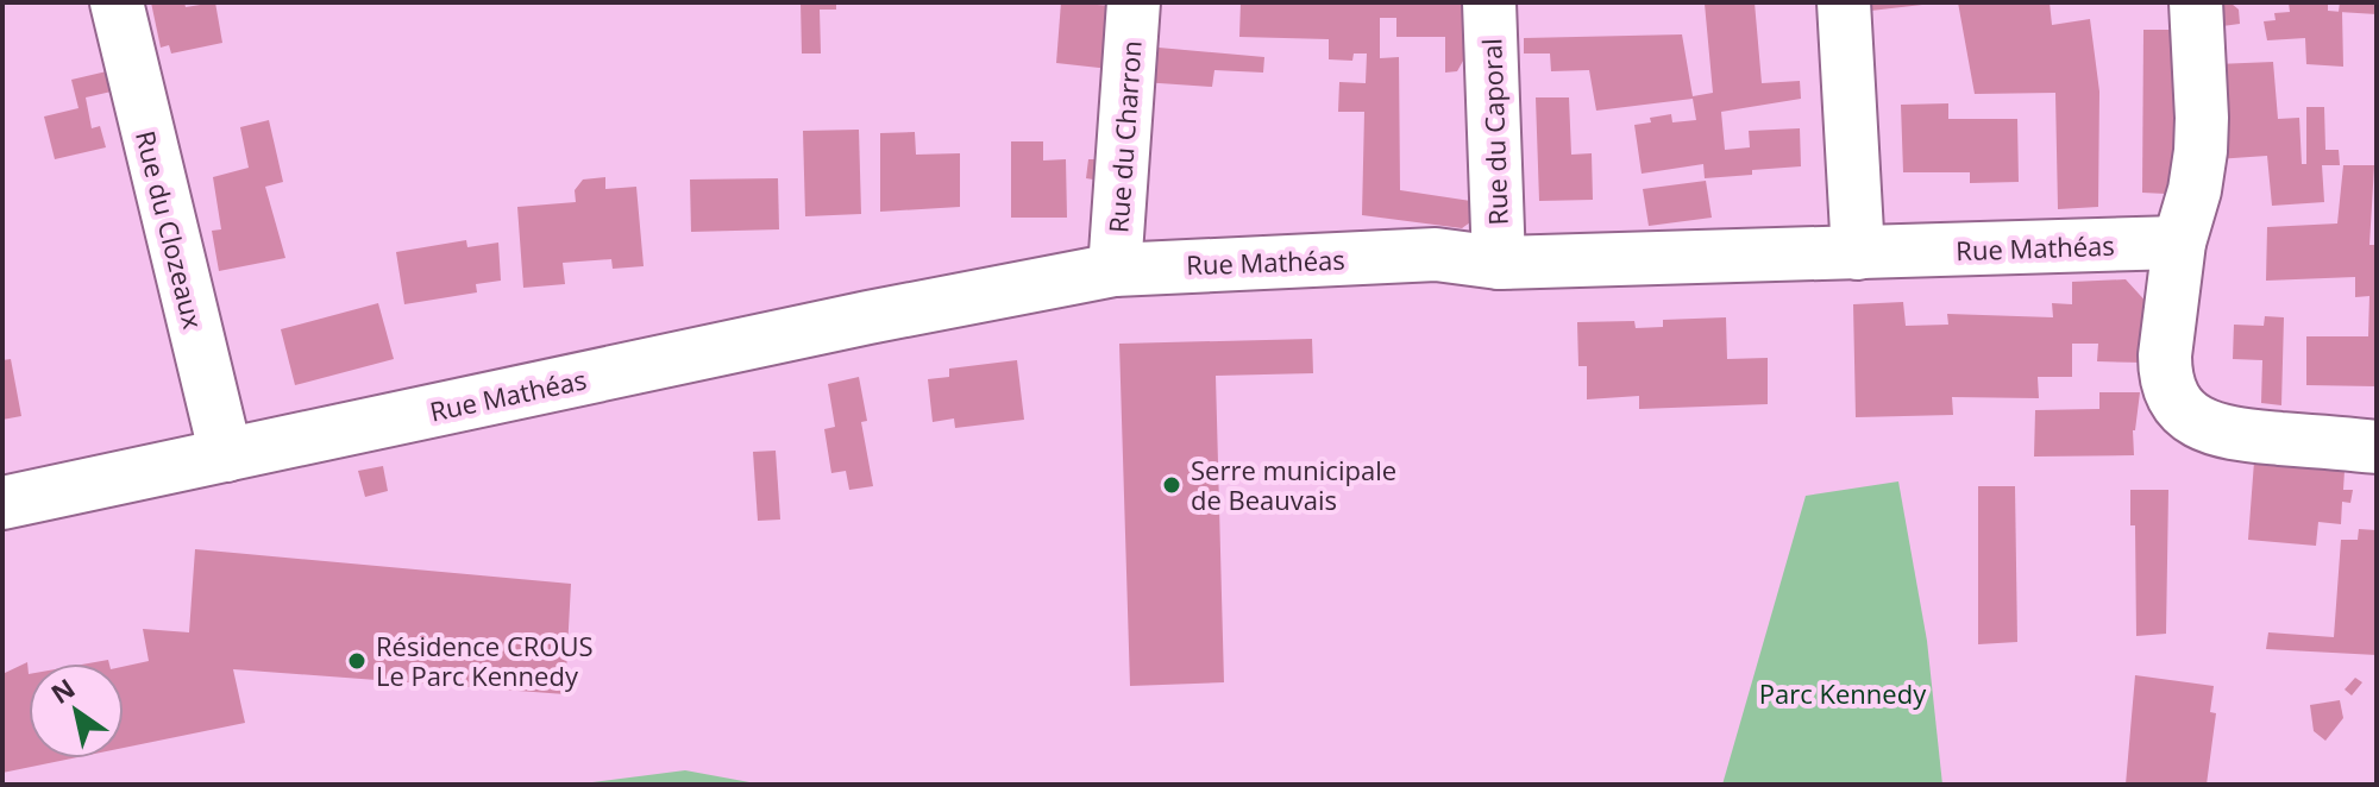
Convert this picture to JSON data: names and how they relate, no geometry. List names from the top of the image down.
{
  "streets": {
    "street": [
      "Rue du Caporal",
      "Rue du Charron",
      "Rue du Clozeaux",
      "Rue Mathéas"
    ]
  },
  "crossings": [
    ["Rue du Caporal", "Rue Mathéas"],
    ["Rue du Charron", "Rue Mathéas"],
    ["Rue du Clozeaux", "Rue Mathéas"]
  ],
  "parks": ["Parc Kennedy"],
  "places": ["Serre municipale de Beauvais", "Résidence CROUS Le Parc Kennedy"],
  "north": "top left"
}
